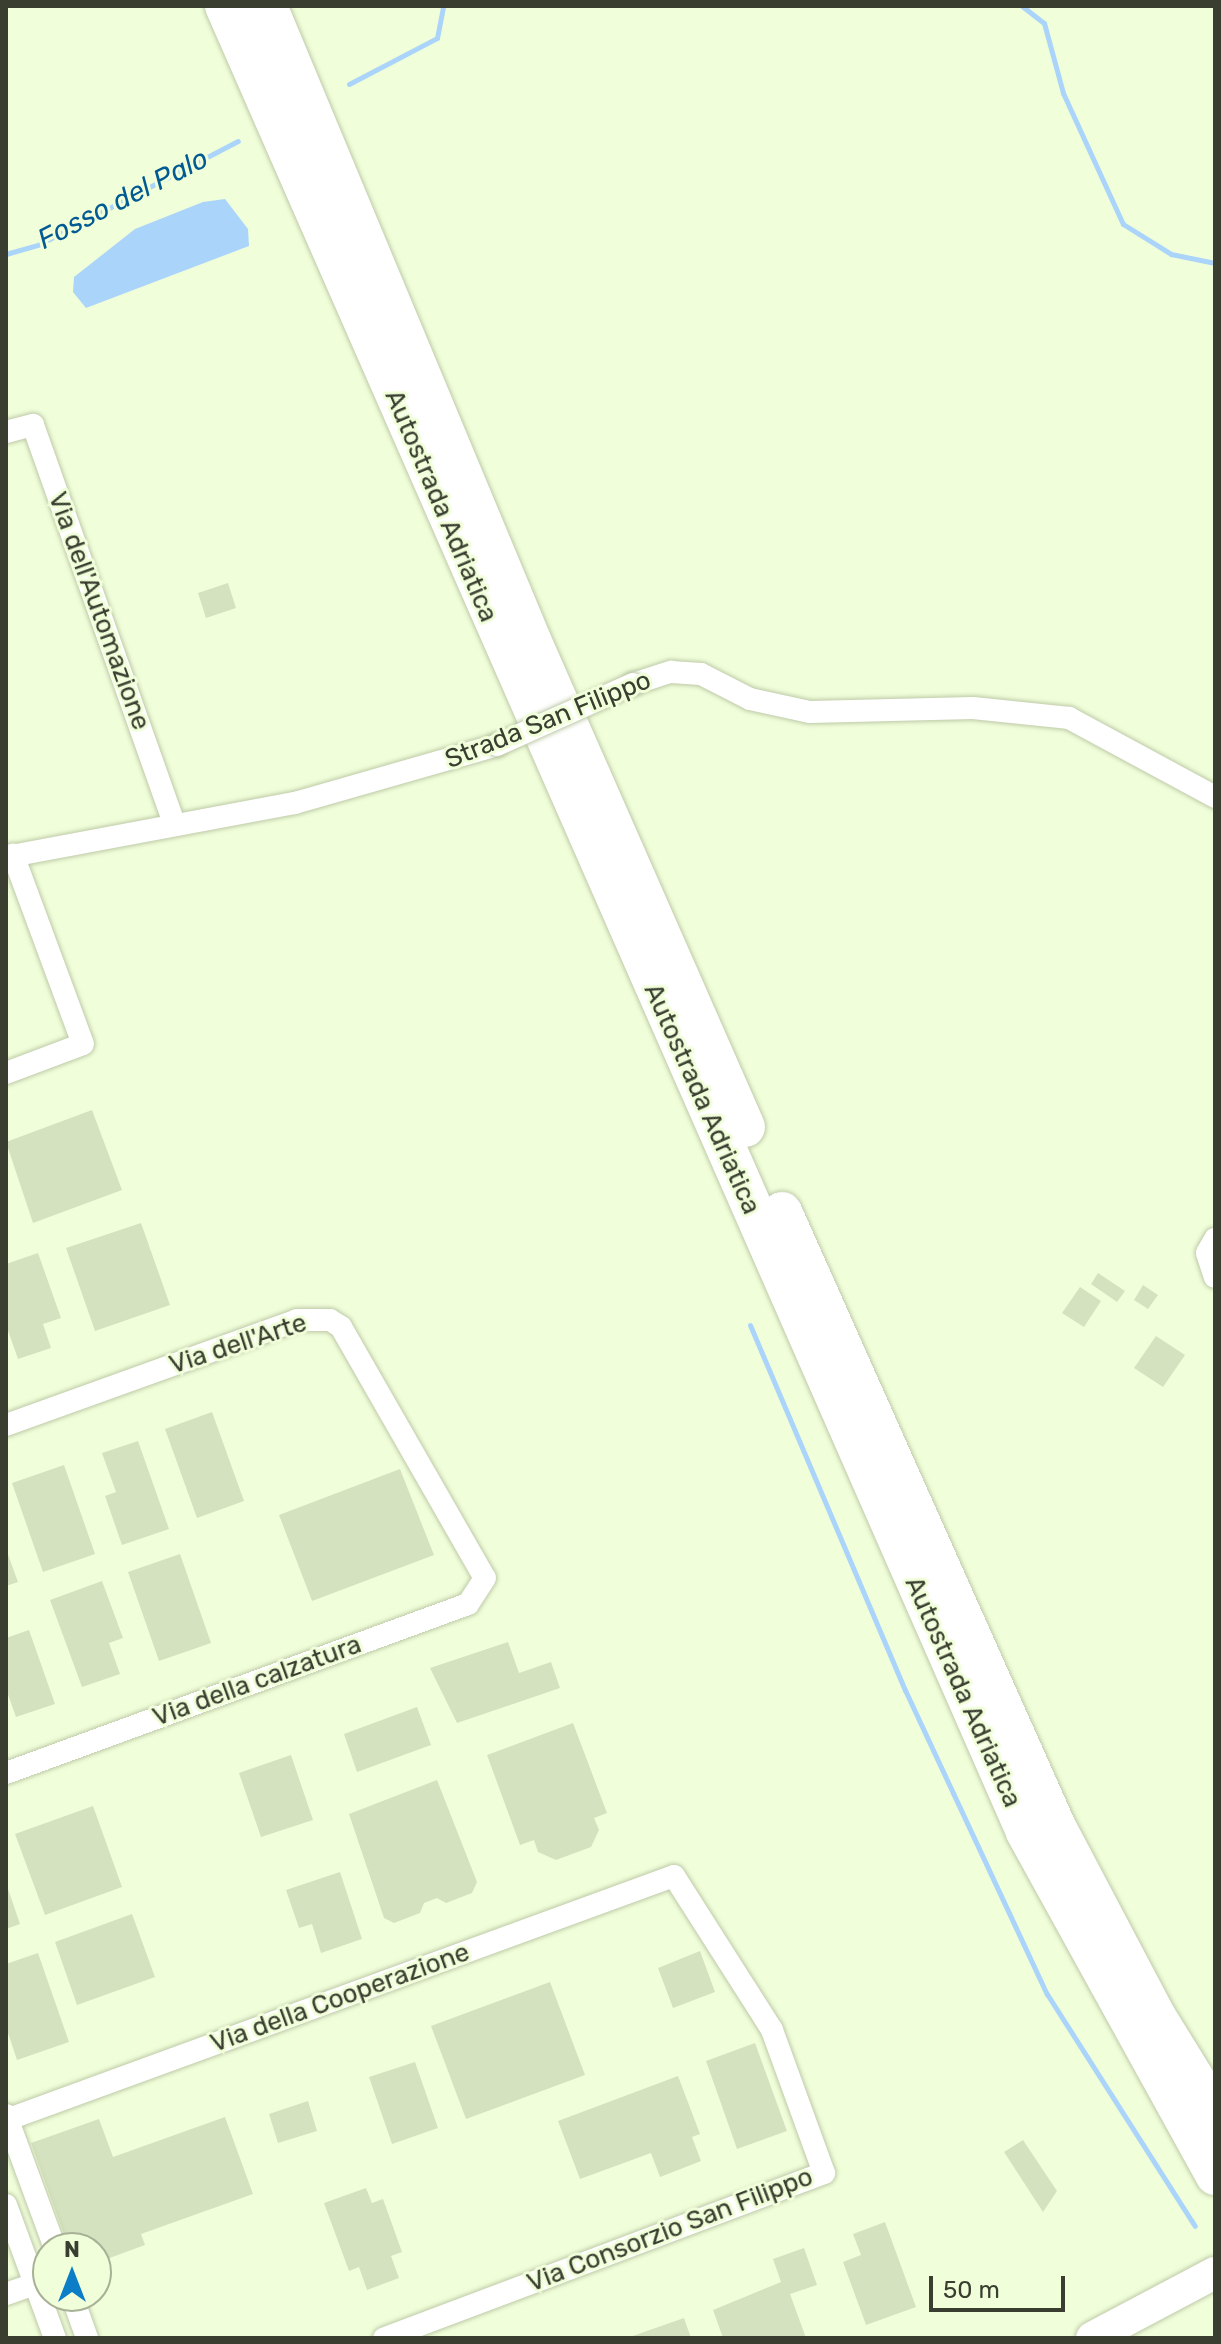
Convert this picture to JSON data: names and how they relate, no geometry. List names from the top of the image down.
{
  "streets": {
    "highway": ["Autostrada Adriatica"],
    "street": [
      "Via dell'Automazione",
      "Strada San Filippo",
      "Via dell'Arte",
      "Via della calzatura",
      "Via della Cooperazione",
      "Via Consorzio San Filippo"
    ]
  },
  "crossings": [
    ["Via dell'Automazione", "Strada San Filippo"],
    ["Via dell'Arte", "Via della calzatura"],
    ["Via della Cooperazione", "Via Consorzio San Filippo"]
  ],
  "water": ["Fosso del Palo"],
  "scale_bar": "50 m",
  "north": "top"
}
